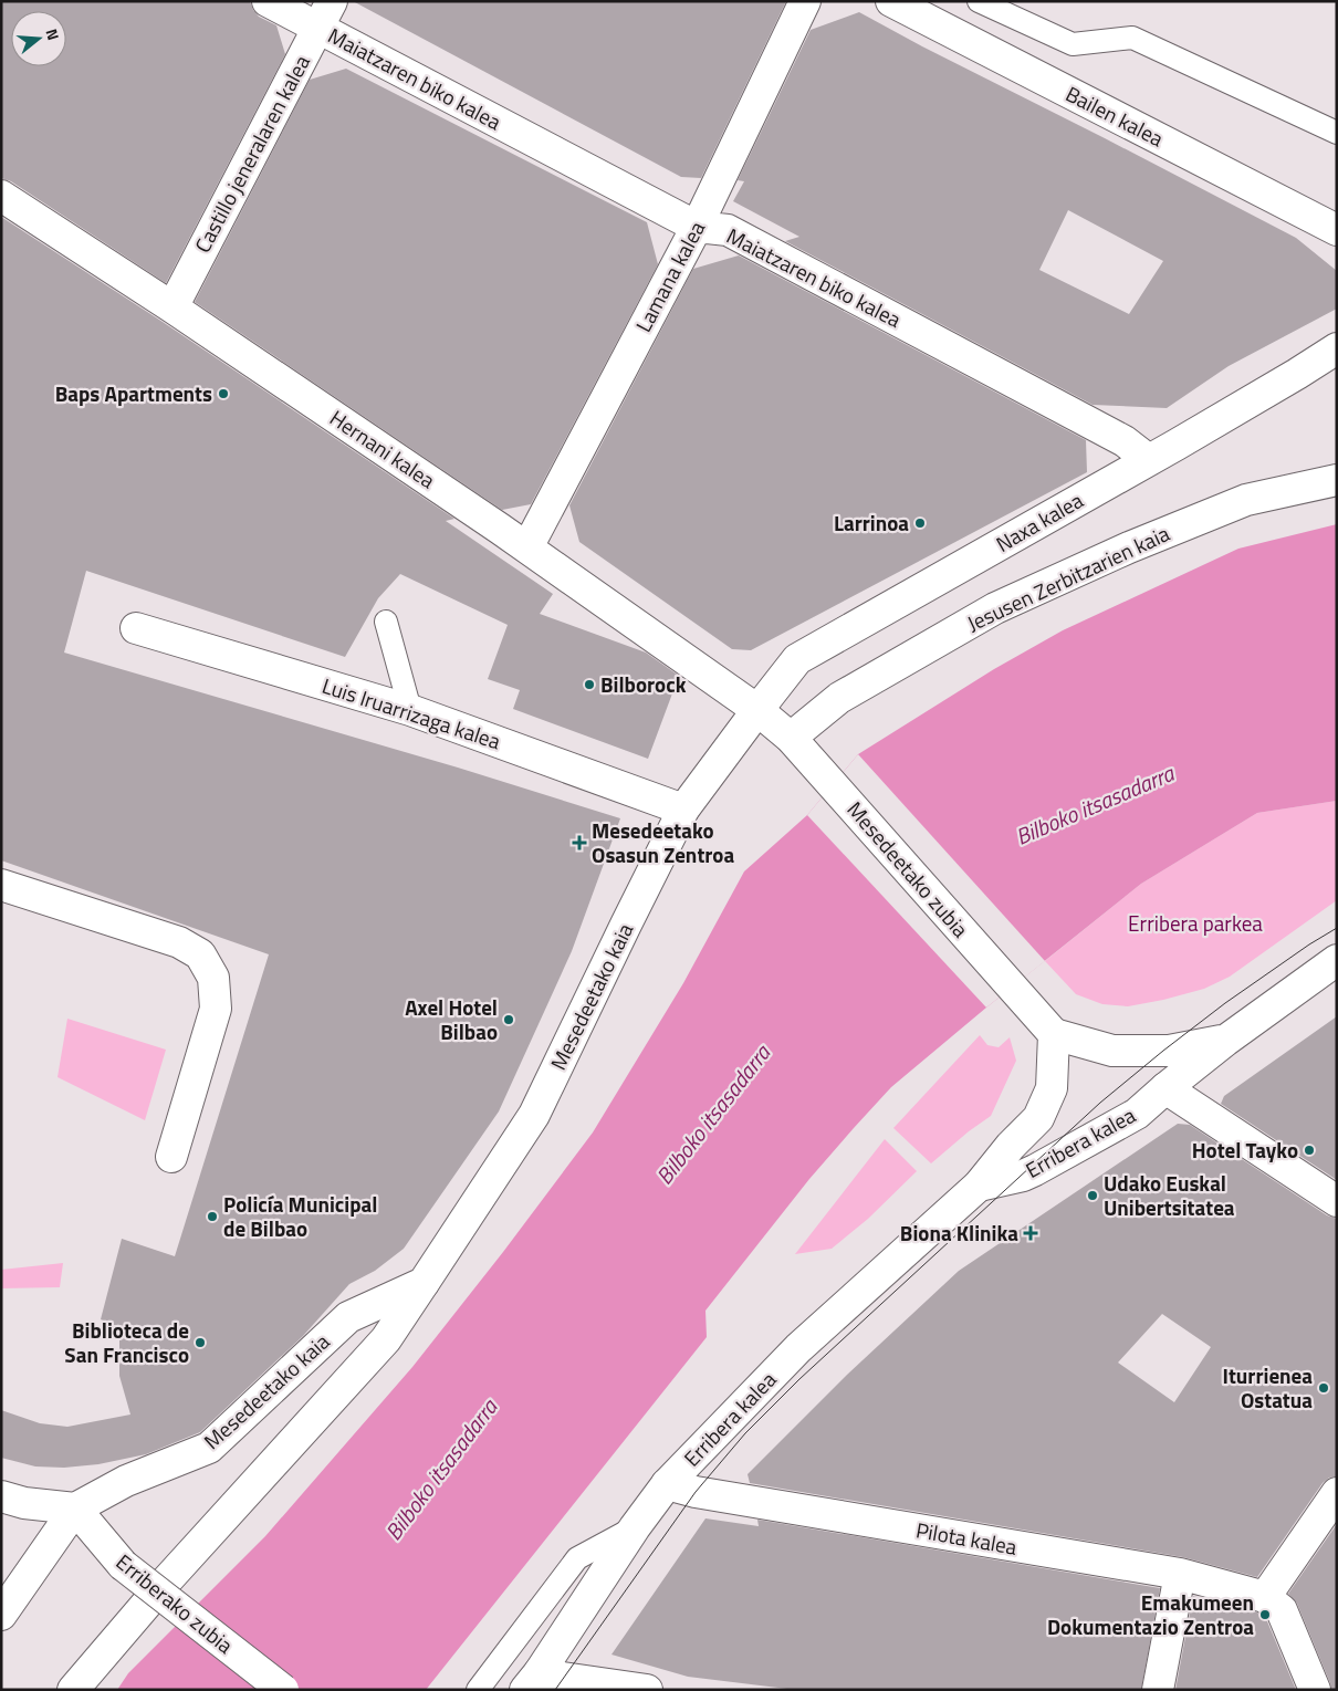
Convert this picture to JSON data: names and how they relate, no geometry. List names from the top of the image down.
{
  "streets": {
    "street": [
      "Maiatzaren biko kalea",
      "Bailen kalea",
      "Castillo jeneralaren kalea",
      "Lamana kalea",
      "Hernani kalea",
      "Naxa kalea",
      "Jesusen Zerbitzarien kaia",
      "Luis Iruarrizaga kalea",
      "Mesedeetako zubia",
      "Mesedeetako kaia",
      "Erribera kalea",
      "Pilota kalea",
      "Erriberako zubia"
    ]
  },
  "crossings": [
    ["Maiatzaren biko kalea", "Castillo jeneralaren kalea"],
    ["Maiatzaren biko kalea", "Lamana kalea"],
    ["Maiatzaren biko kalea", "Naxa kalea"],
    ["Castillo jeneralaren kalea", "Hernani kalea"],
    ["Lamana kalea", "Hernani kalea"],
    ["Hernani kalea", "Naxa kalea"],
    ["Hernani kalea", "Mesedeetako zubia"],
    ["Hernani kalea", "Mesedeetako kaia"],
    ["Naxa kalea", "Mesedeetako zubia"],
    ["Naxa kalea", "Mesedeetako kaia"],
    ["Jesusen Zerbitzarien kaia", "Mesedeetako zubia"],
    ["Luis Iruarrizaga kalea", "Mesedeetako kaia"],
    ["Mesedeetako zubia", "Mesedeetako kaia"],
    ["Mesedeetako zubia", "Erribera kalea"],
    ["Mesedeetako kaia", "Erriberako zubia"],
    ["Erribera kalea", "Pilota kalea"]
  ],
  "water": ["Bilboko itsasadarra"],
  "parks": ["Erribera parkea"],
  "places": {
    "other": [
      "Baps Apartments",
      "Larrinoa",
      "Bilborock",
      "Axel Hotel Bilbao",
      "Hotel Tayko",
      "Udako Euskal Unibertsitatea",
      "Policía Municipal de Bilbao",
      "Biblioteca de San Francisco",
      "Iturrienea Ostatua",
      "Emakumeen Dokumentazio Zentroa"
    ],
    "health": ["Mesedeetako Osasun Zentroa", "Biona Klinika"]
  },
  "north": "right"
}
